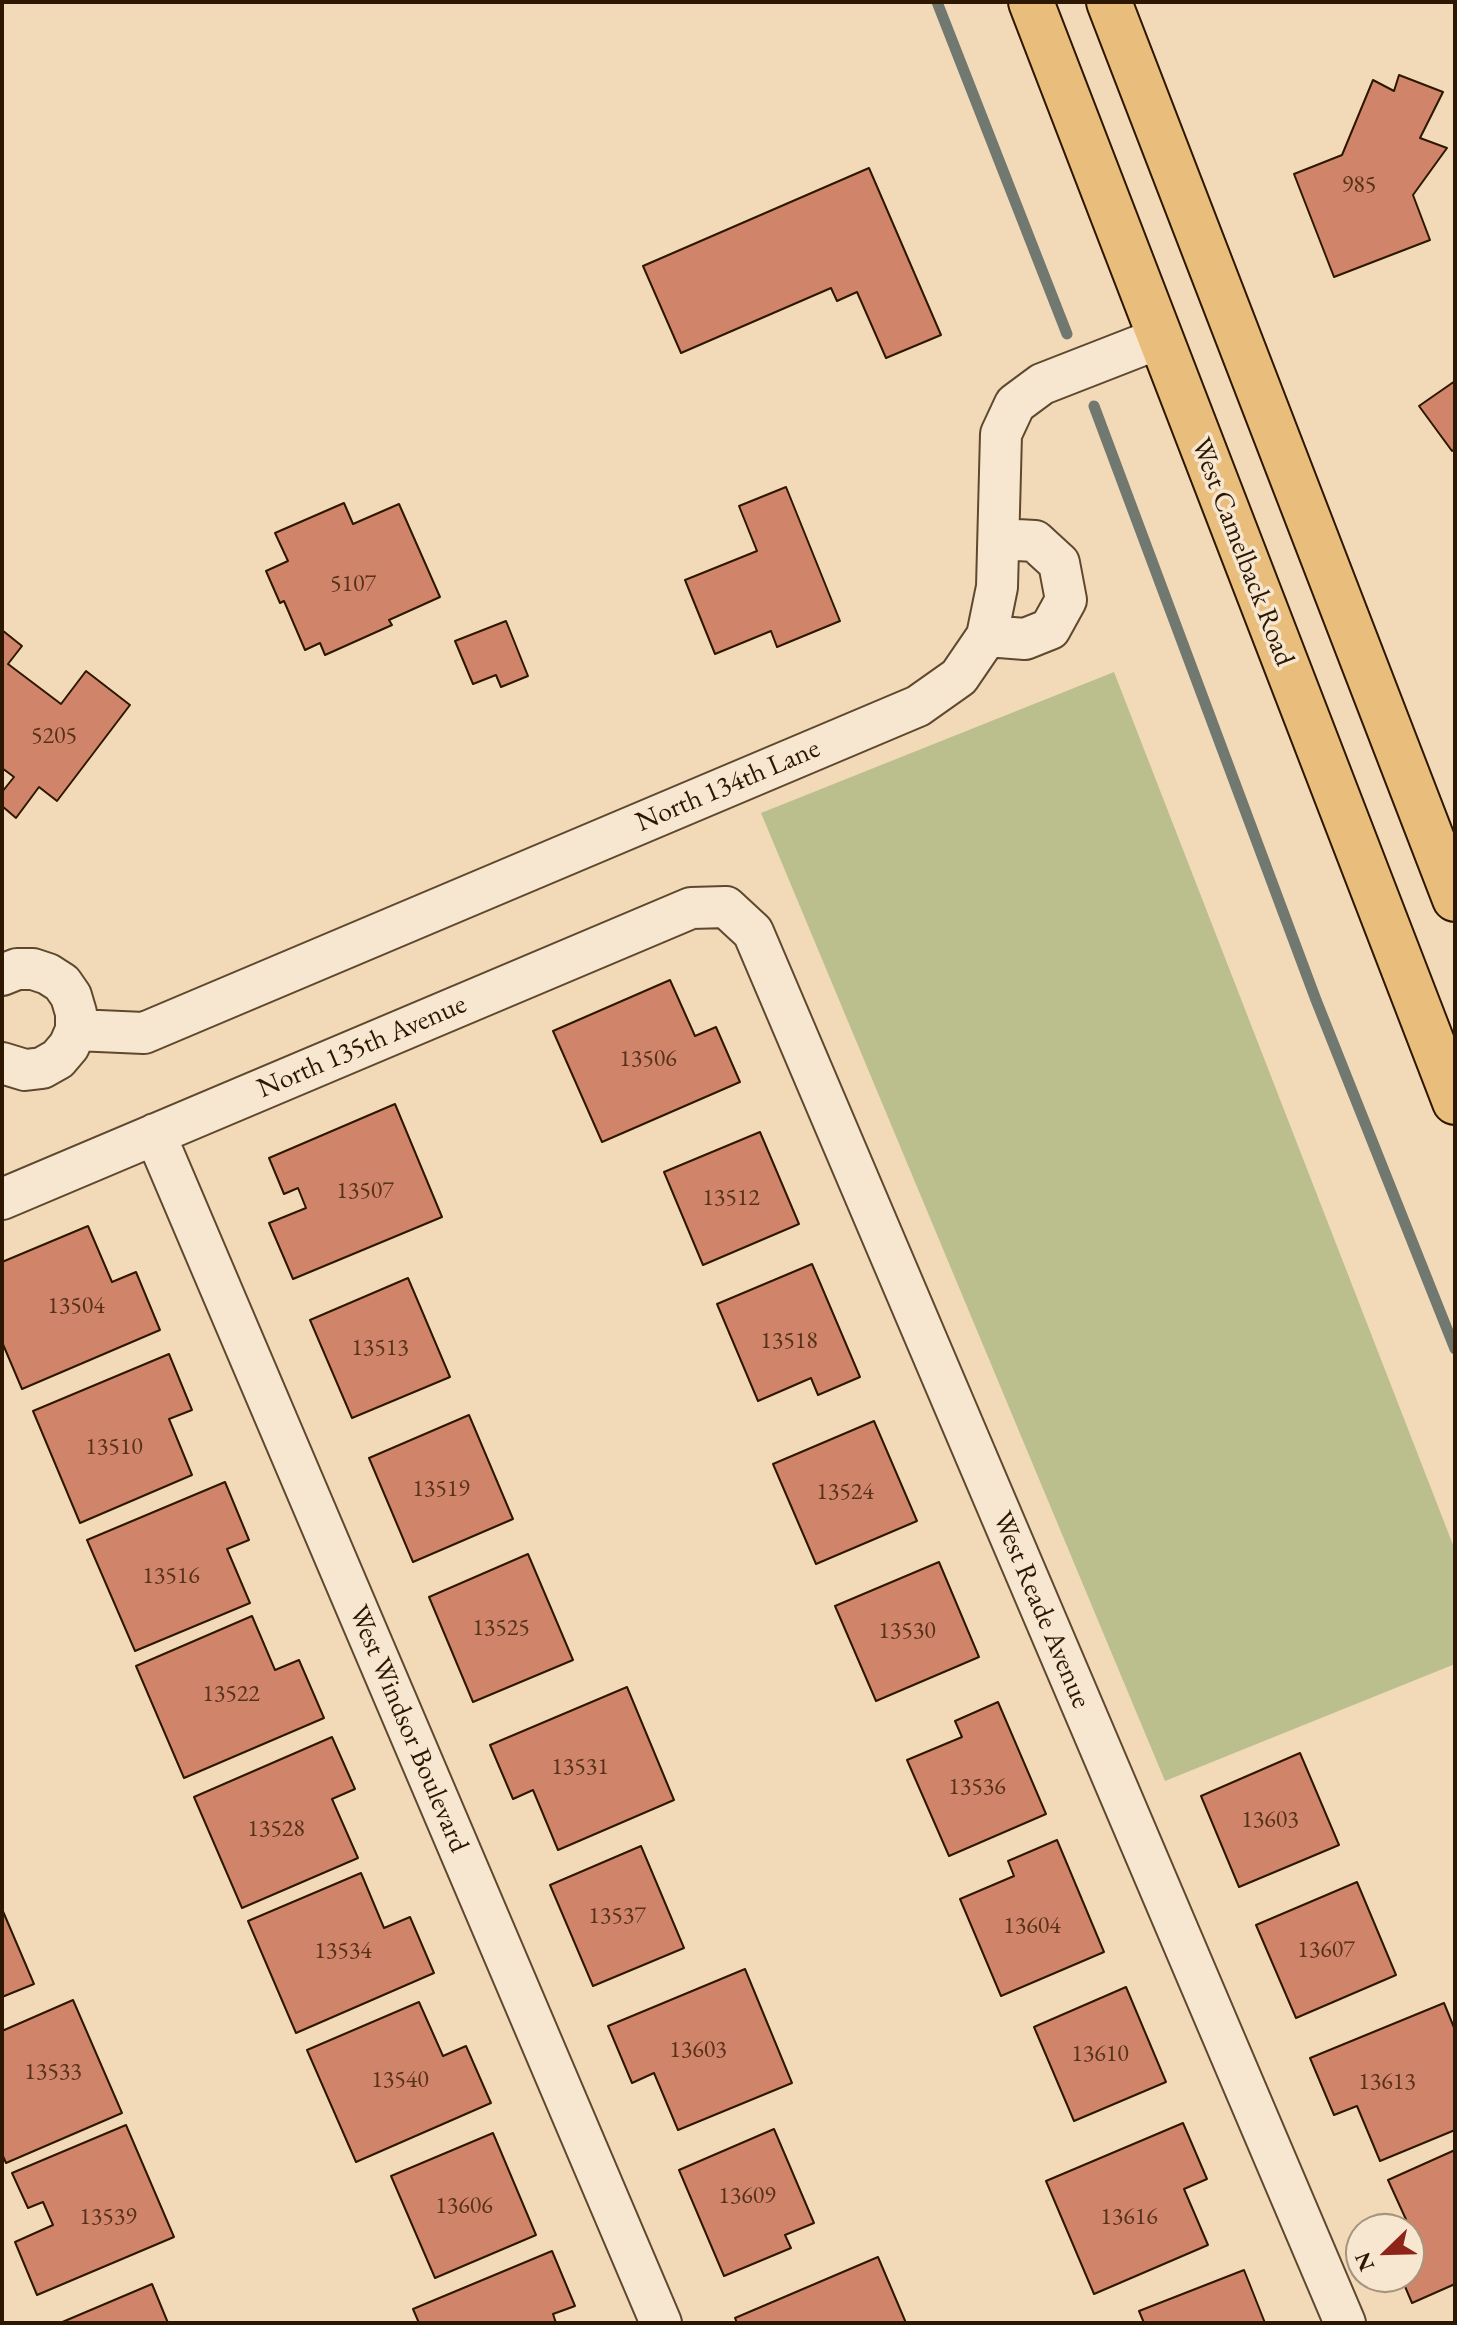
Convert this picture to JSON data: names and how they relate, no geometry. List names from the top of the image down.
{
  "streets": {
    "main road": ["West Camelback Road"],
    "street": [
      "North 134th Lane",
      "North 135th Avenue",
      "West Reade Avenue",
      "West Windsor Boulevard"
    ]
  },
  "crossings": [
    ["West Camelback Road", "North 134th Lane"],
    ["North 135th Avenue", "West Reade Avenue"],
    ["North 135th Avenue", "West Windsor Boulevard"]
  ],
  "house_numbers": [
    "985",
    "5107",
    "5205",
    "13506",
    "13507",
    "13512",
    "13504",
    "13518",
    "13513",
    "13510",
    "13519",
    "13524",
    "13516",
    "13525",
    "13530",
    "13522",
    "13531",
    "13536",
    "13603",
    "13528",
    "13537",
    "13604",
    "13607",
    "13534",
    "13603",
    "13610",
    "13533",
    "13540",
    "13613",
    "13609",
    "13606",
    "13539",
    "13616"
  ],
  "north": "bottom left"
}
